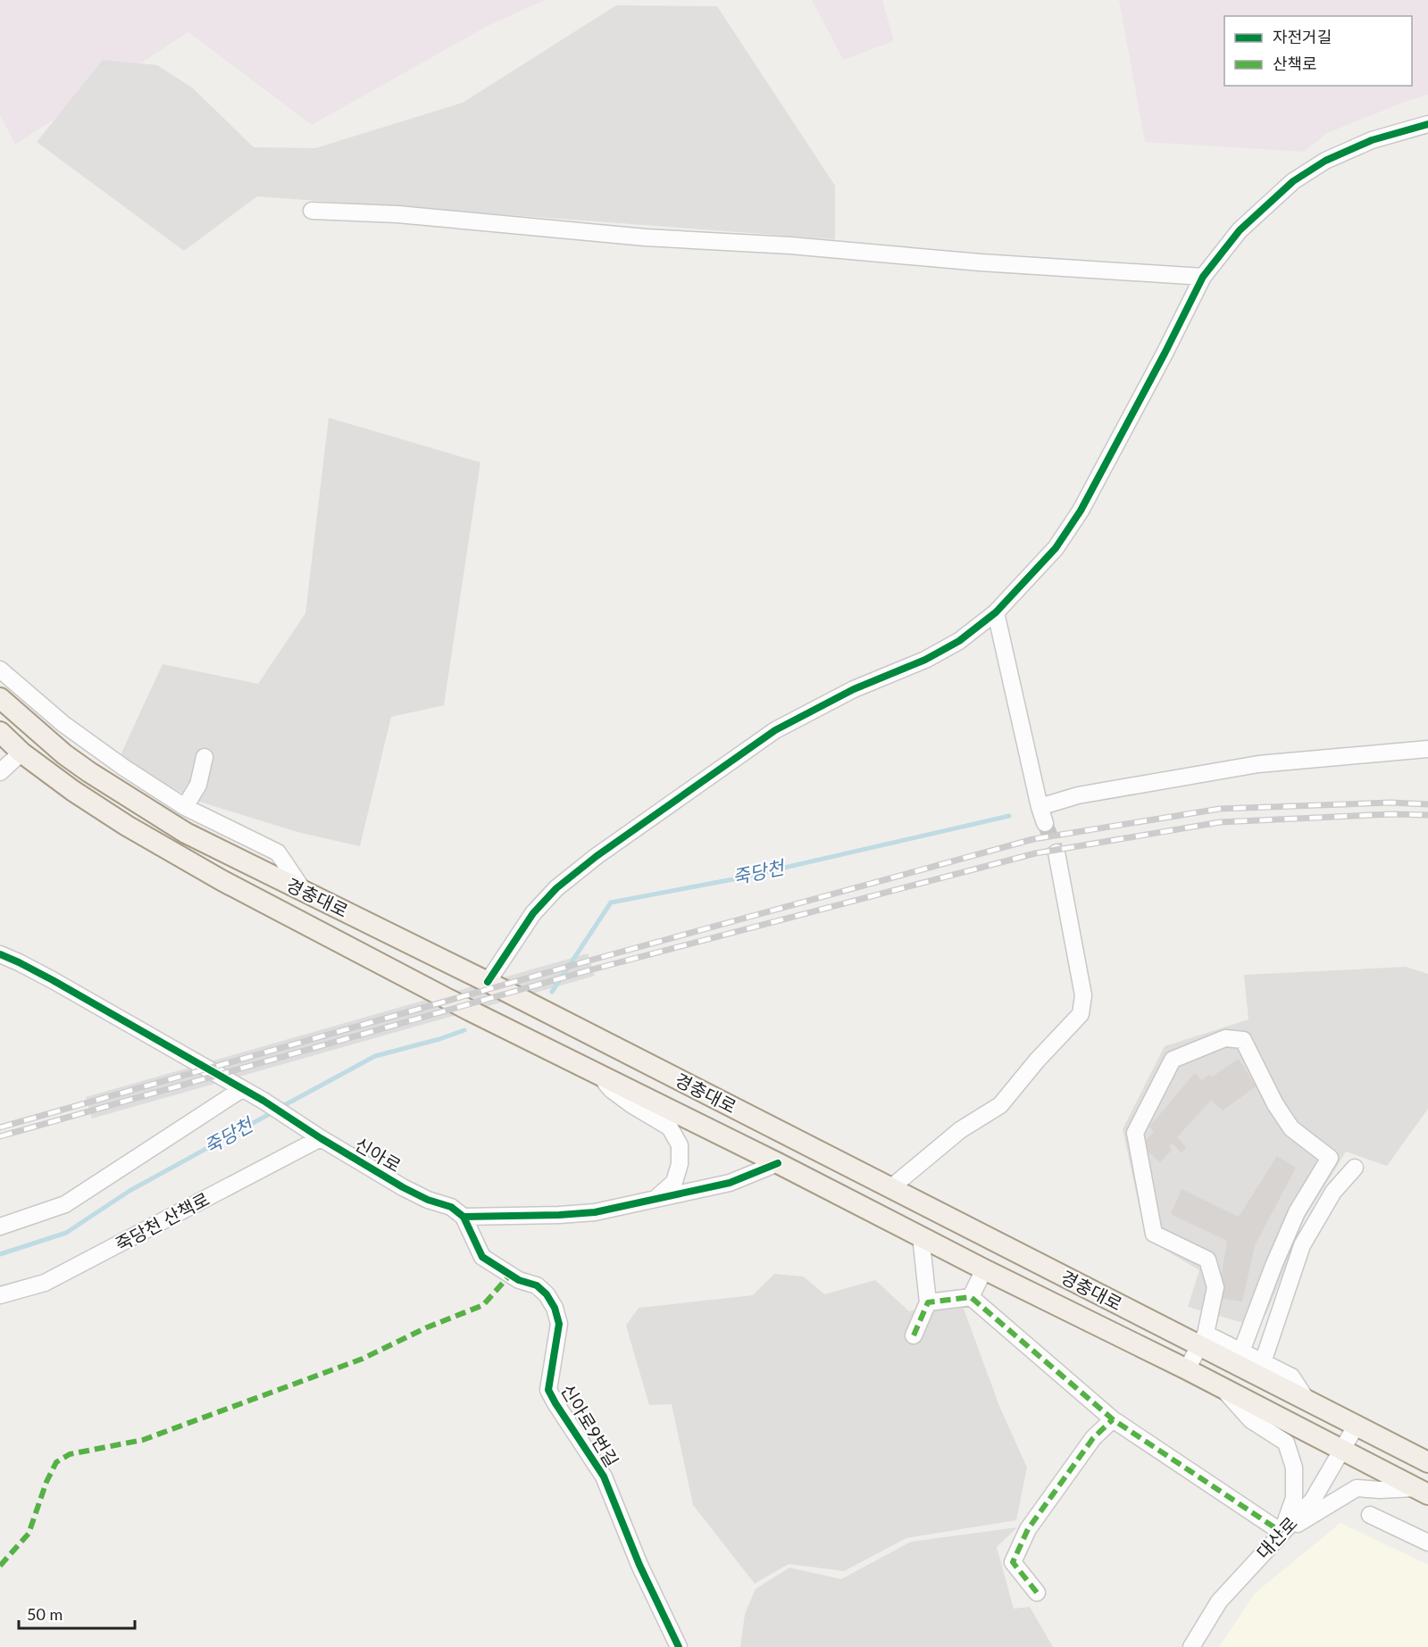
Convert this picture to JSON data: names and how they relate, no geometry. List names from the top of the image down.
{
  "streets": {
    "main road": ["경충대로"],
    "street": [
      "신아로",
      "죽당천 산책로",
      "신아로9번길",
      "대산로"
    ]
  },
  "crossings": [
    ["경충대로", "대산로"],
    ["신아로", "죽당천 산책로"],
    ["신아로", "신아로9번길"]
  ],
  "water": ["죽당천"],
  "legend": ["자전거길", "산책로"],
  "scale_bar": "50 m"
}
